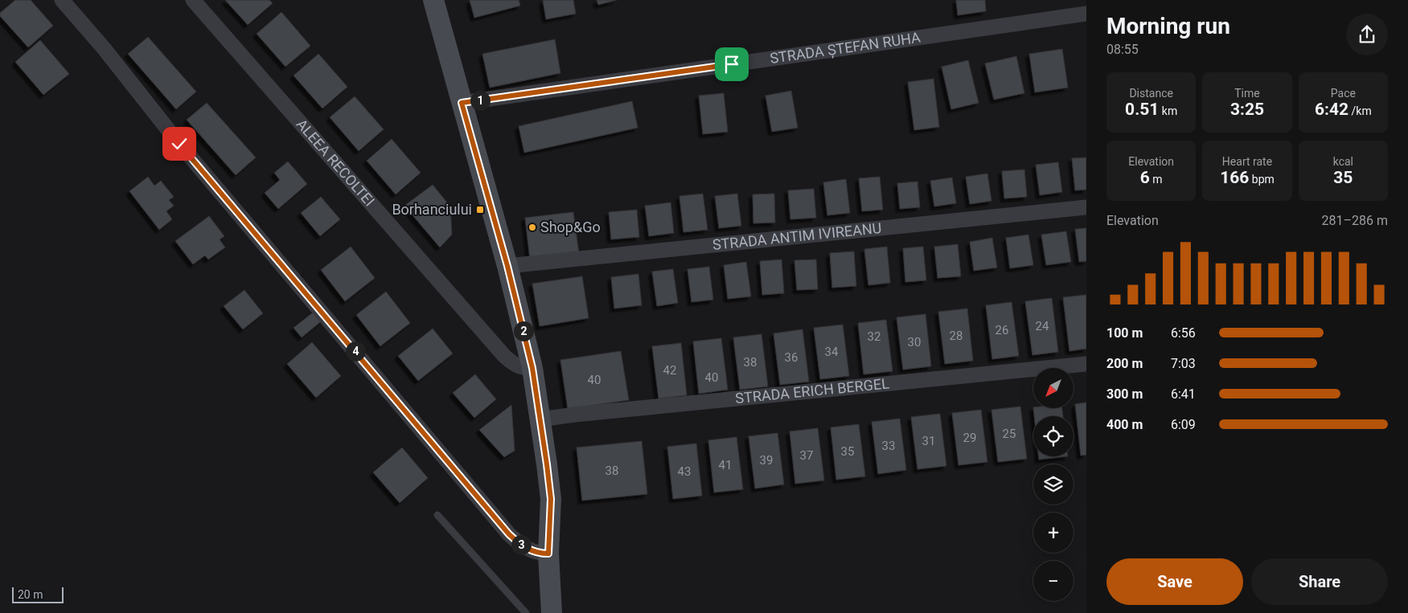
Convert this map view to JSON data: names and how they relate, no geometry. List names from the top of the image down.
{
  "streets": {
    "street": [
      "STRADA ȘTEFAN RUHA",
      "ALEEA RECOLTEI",
      "STRADA ANTIM IVIREANU",
      "STRADA ERICH BERGEL"
    ]
  },
  "places": {
    "transit": ["Borhanciului"],
    "other": ["Shop&Go"]
  },
  "house_numbers": [
    "24",
    "26",
    "28",
    "32",
    "30",
    "34",
    "36",
    "38",
    "42",
    "40",
    "40",
    "25",
    "29",
    "31",
    "33",
    "35",
    "37",
    "39",
    "41",
    "38",
    "43"
  ],
  "scale_bar": "20 m",
  "north": "bottom left",
  "page": {
    "heading": ["Morning run", "08:55"],
    "stats": [
      ["Distance", "0.51 km"],
      ["Time", "3:25"],
      ["Pace", "6:42 /km"],
      ["Elevation", "6 m"],
      ["Heart rate", "166 bpm"],
      ["kcal", "35"]
    ],
    "pins": [
      "1",
      "2",
      "4",
      "3"
    ],
    "chart": ["Elevation", "281–286 m"],
    "list": [
      {
        "name": "100 m",
        "note": "6:56"
      },
      {
        "name": "200 m",
        "note": "7:03"
      },
      {
        "name": "300 m",
        "note": "6:41"
      },
      {
        "name": "400 m",
        "note": "6:09"
      }
    ],
    "map_buttons": ["+", "−"],
    "buttons": ["Save", "Share"],
    "scale": "20 m"
  }
}
